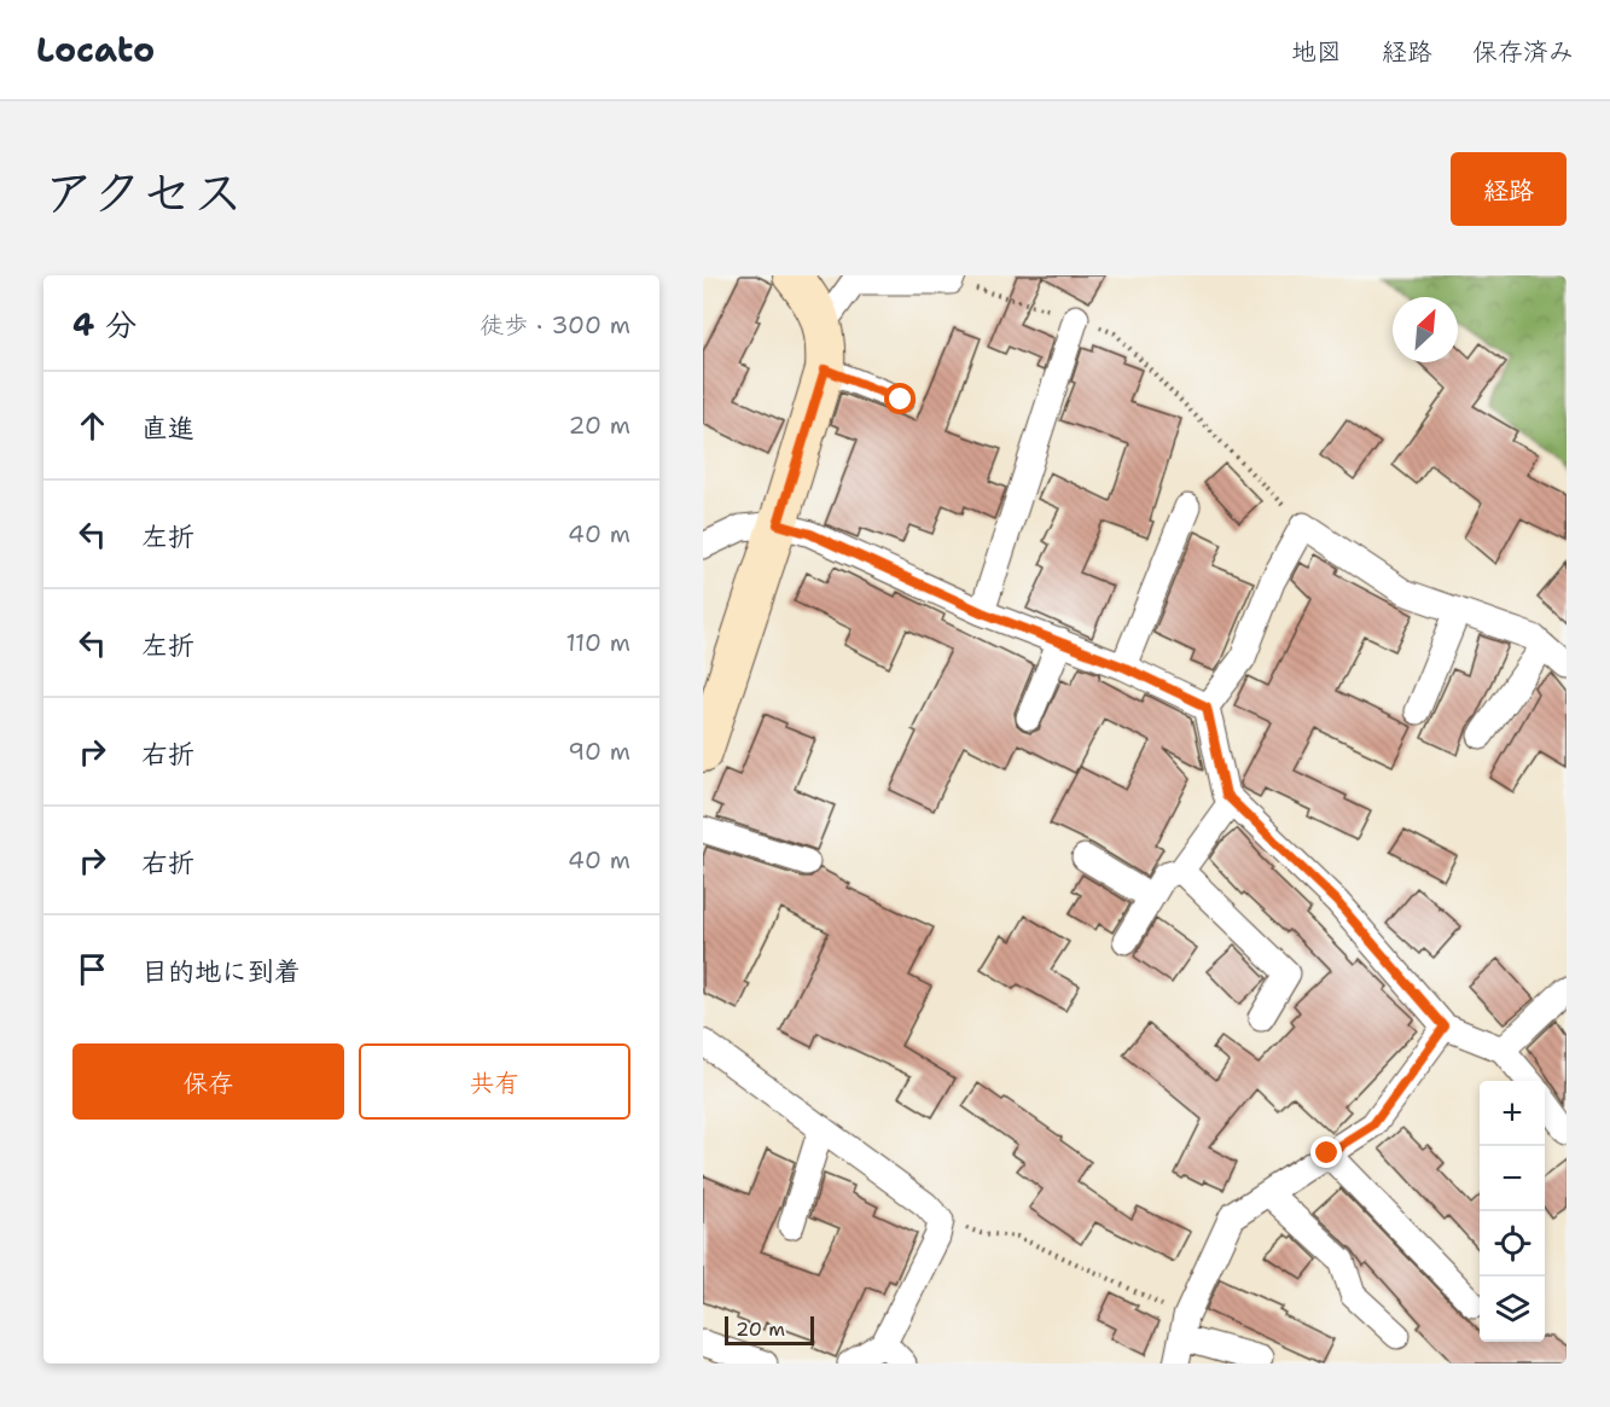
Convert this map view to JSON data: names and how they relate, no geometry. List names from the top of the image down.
{
  "scale_bar": "20 m",
  "north": "top right",
  "page": {
    "header": "Locato",
    "nav": ["地図", "経路", "保存済み"],
    "title": "アクセス",
    "buttons": [
      "経路",
      ["保存", "共有"]
    ],
    "heading": ["4 分", "徒歩 · 300 m"],
    "list": [
      ["直進", "20 m"],
      ["左折", "40 m"],
      ["左折", "110 m"],
      ["右折", "90 m"],
      ["右折", "40 m"],
      "目的地に到着"
    ],
    "map_buttons": ["+", "−"],
    "scale": "20 m"
  }
}
